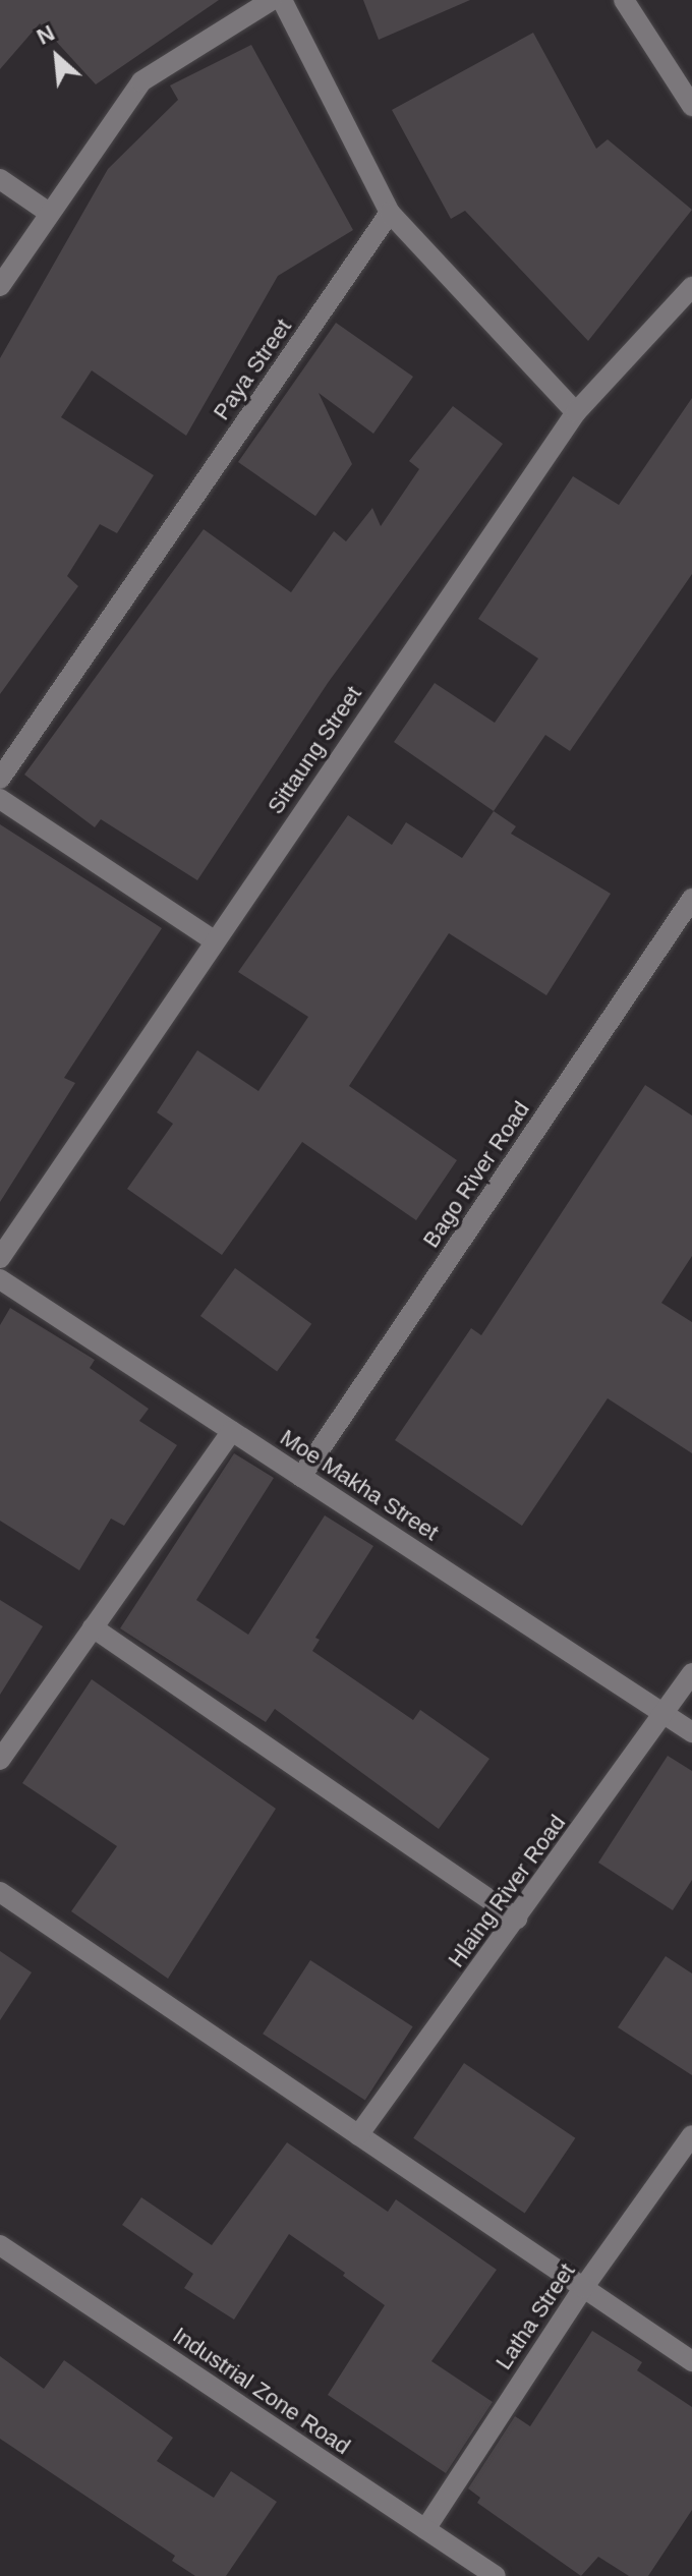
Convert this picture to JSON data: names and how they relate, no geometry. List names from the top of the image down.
{
  "streets": {
    "street": [
      "Paya Street",
      "Sittaung Street",
      "Bago River Road",
      "Moe Makha Street",
      "Hlaing River Road",
      "Latha Street",
      "Industrial Zone Road"
    ]
  },
  "crossings": [
    ["Bago River Road", "Moe Makha Street"],
    ["Moe Makha Street", "Hlaing River Road"],
    ["Latha Street", "Industrial Zone Road"]
  ],
  "north": "top left"
}
